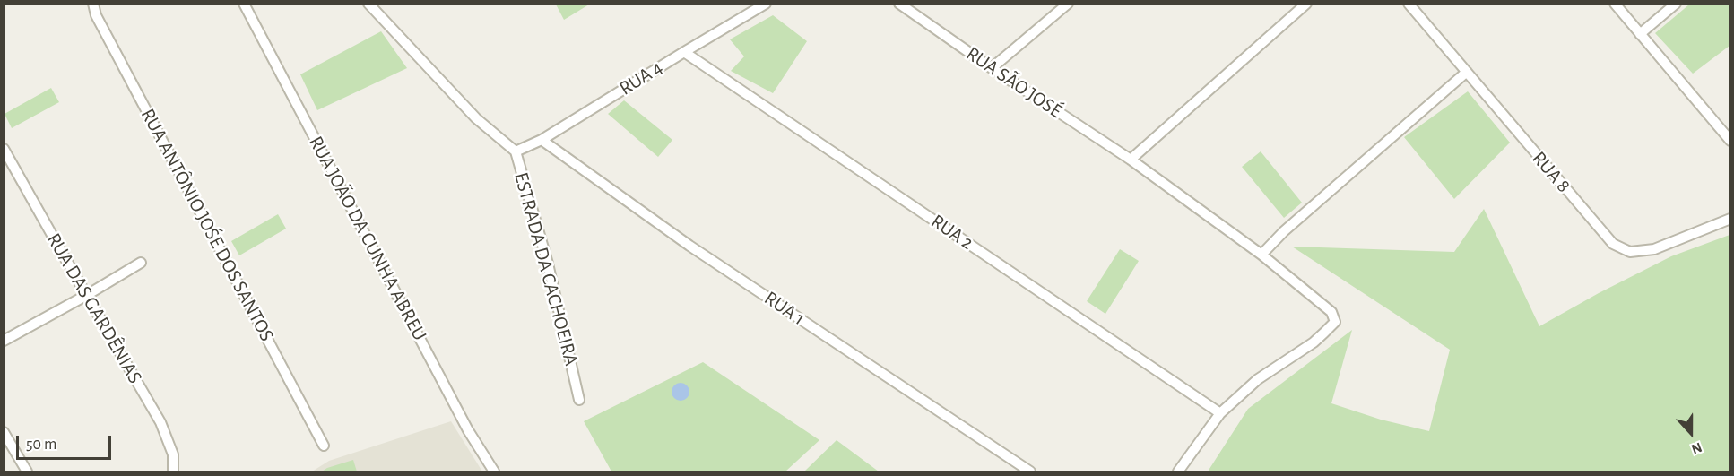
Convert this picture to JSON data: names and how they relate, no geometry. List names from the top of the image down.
{
  "streets": {
    "street": [
      "RUA 4",
      "RUA SÃO JOSÉ",
      "RUA 8",
      "RUA ANTÔNIO JOŚE DOS SANTOS",
      "RUA 2",
      "RUA JOÃO DA CUNHA ABREU",
      "ESTRADA DA CACHOEIRA",
      "RUA DAS GARDÊNIAS",
      "RUA 1"
    ]
  },
  "crossings": [
    ["RUA 4", "RUA 2"],
    ["RUA 4", "ESTRADA DA CACHOEIRA"],
    ["RUA 4", "RUA 1"],
    ["RUA SÃO JOSÉ", "RUA 2"]
  ],
  "scale_bar": "50 m",
  "north": "bottom"
}
